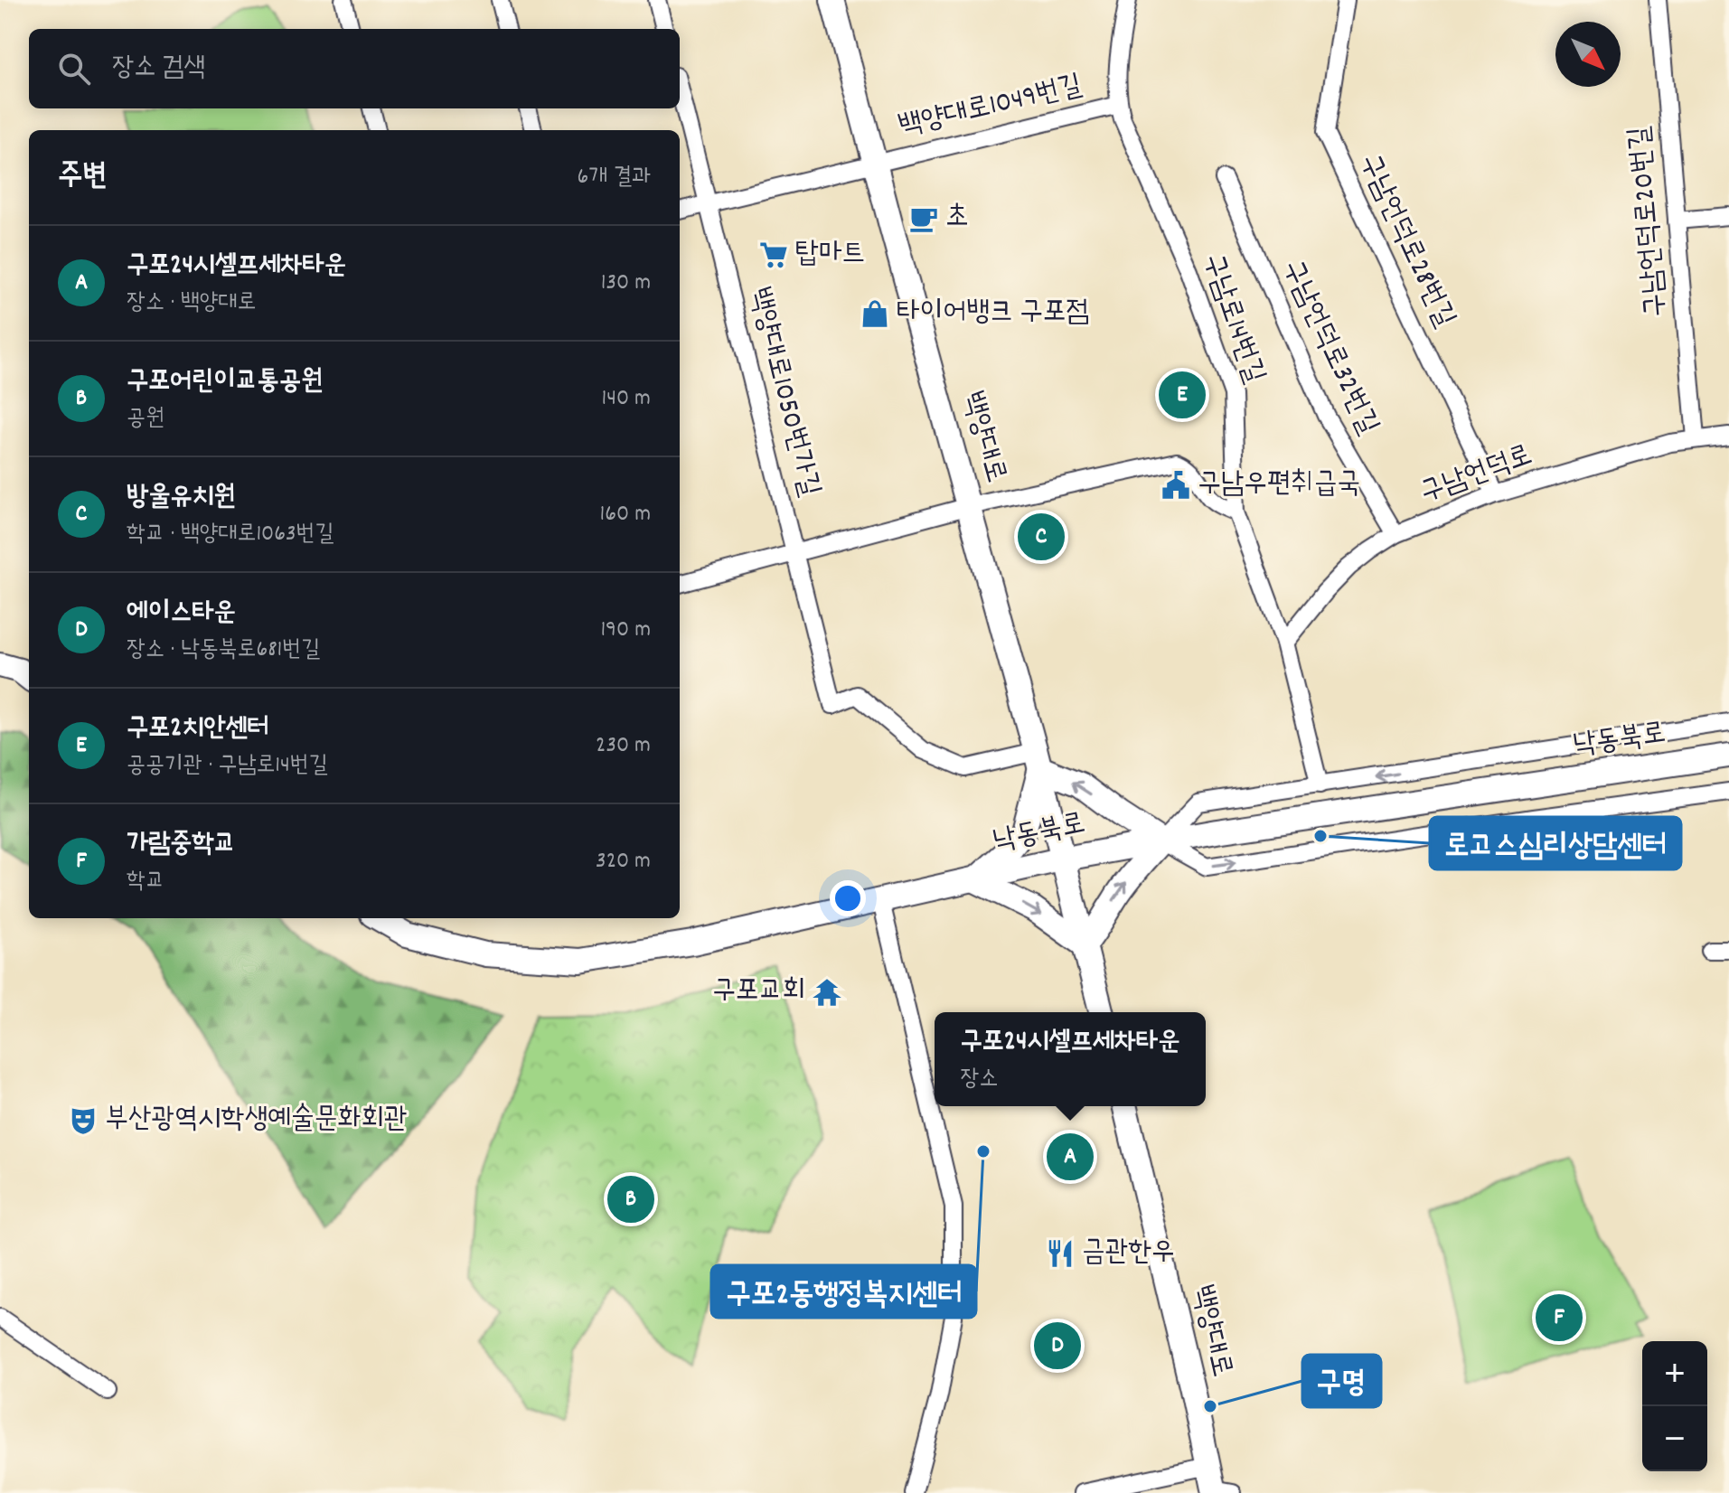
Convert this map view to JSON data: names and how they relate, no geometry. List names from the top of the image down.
{
  "streets": {
    "main road": ["백양대로", "낙동북로"],
    "street": [
      "백양대로1049번길",
      "구남언덕로20번길",
      "구남언덕로28번길",
      "구남로14번길",
      "구남언덕로32번길",
      "백양대로1050번가길",
      "구남언덕로"
    ]
  },
  "crossings": [
    ["백양대로1049번길", "구남로14번길"],
    ["백양대로1049번길", "백양대로1050번가길"],
    ["백양대로1049번길", "백양대로"],
    ["구남언덕로20번길", "구남언덕로"],
    ["구남언덕로28번길", "구남언덕로"],
    ["구남로14번길", "구남언덕로"],
    ["구남언덕로32번길", "구남언덕로"],
    ["백양대로1050번가길", "백양대로"],
    ["백양대로", "낙동북로"]
  ],
  "places": {
    "cafe": ["초"],
    "supermarket": ["탑마트"],
    "shop": ["타이어뱅크 구포점"],
    "public building": ["구남우편취급국"],
    "other": ["로고스심리상담센터", "구포2동행정복지센터", "구명"],
    "temple": ["구포교회"],
    "theatre": ["부산광역시학생예술문화회관"],
    "restaurant": ["금관한우"]
  },
  "north": "bottom right",
  "page": {
    "search": "장소 검색",
    "heading": ["주변", "6개 결과"],
    "list": [
      {
        "mark": "A",
        "name": "구포24시셀프세차타운",
        "note": "장소 · 백양대로",
        "value": "130 m"
      },
      {
        "mark": "B",
        "name": "구포어린이교통공원",
        "note": "공원",
        "value": "140 m"
      },
      {
        "mark": "C",
        "name": "방울유치원",
        "note": "학교 · 백양대로1063번길",
        "value": "160 m"
      },
      {
        "mark": "D",
        "name": "에이스타운",
        "note": "장소 · 낙동북로681번길",
        "value": "190 m"
      },
      {
        "mark": "E",
        "name": "구포2치안센터",
        "note": "공공기관 · 구남로14번길",
        "value": "230 m"
      },
      {
        "mark": "F",
        "name": "가람중학교",
        "note": "학교",
        "value": "320 m"
      }
    ],
    "pins": [
      "E",
      "C",
      "A",
      "B",
      "F",
      "D"
    ],
    "popup": ["구포24시셀프세차타운", "장소"],
    "map_buttons": ["+", "−"]
  }
}
